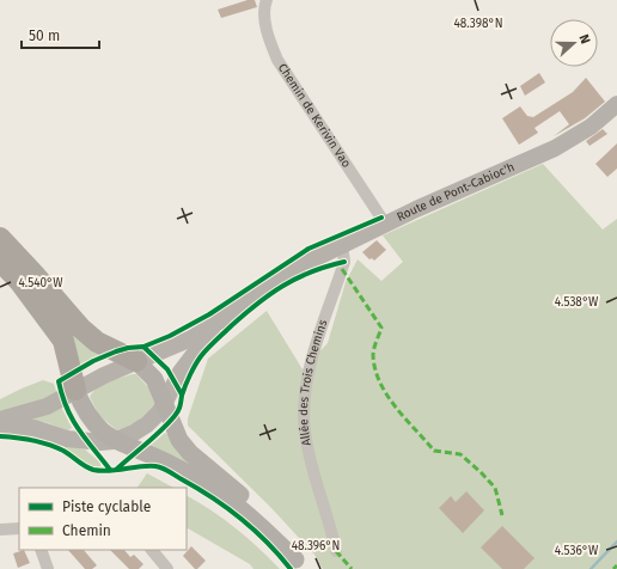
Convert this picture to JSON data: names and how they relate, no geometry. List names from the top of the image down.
{
  "streets": {
    "street": ["Chemin de Kerivin Vao", "Route de Pont-Cabioc'h", "Allée des Trois Chemins"]
  },
  "crossings": [
    ["Chemin de Kerivin Vao", "Route de Pont-Cabioc'h"],
    ["Route de Pont-Cabioc'h", "Allée des Trois Chemins"]
  ],
  "legend": ["Piste cyclable", "Chemin"],
  "scale_bar": "50 m",
  "north": "right",
  "coordinates": [
    "48.398°N",
    "4.540°W",
    "4.538°W",
    "48.396°N",
    "4.536°W"
  ]
}
